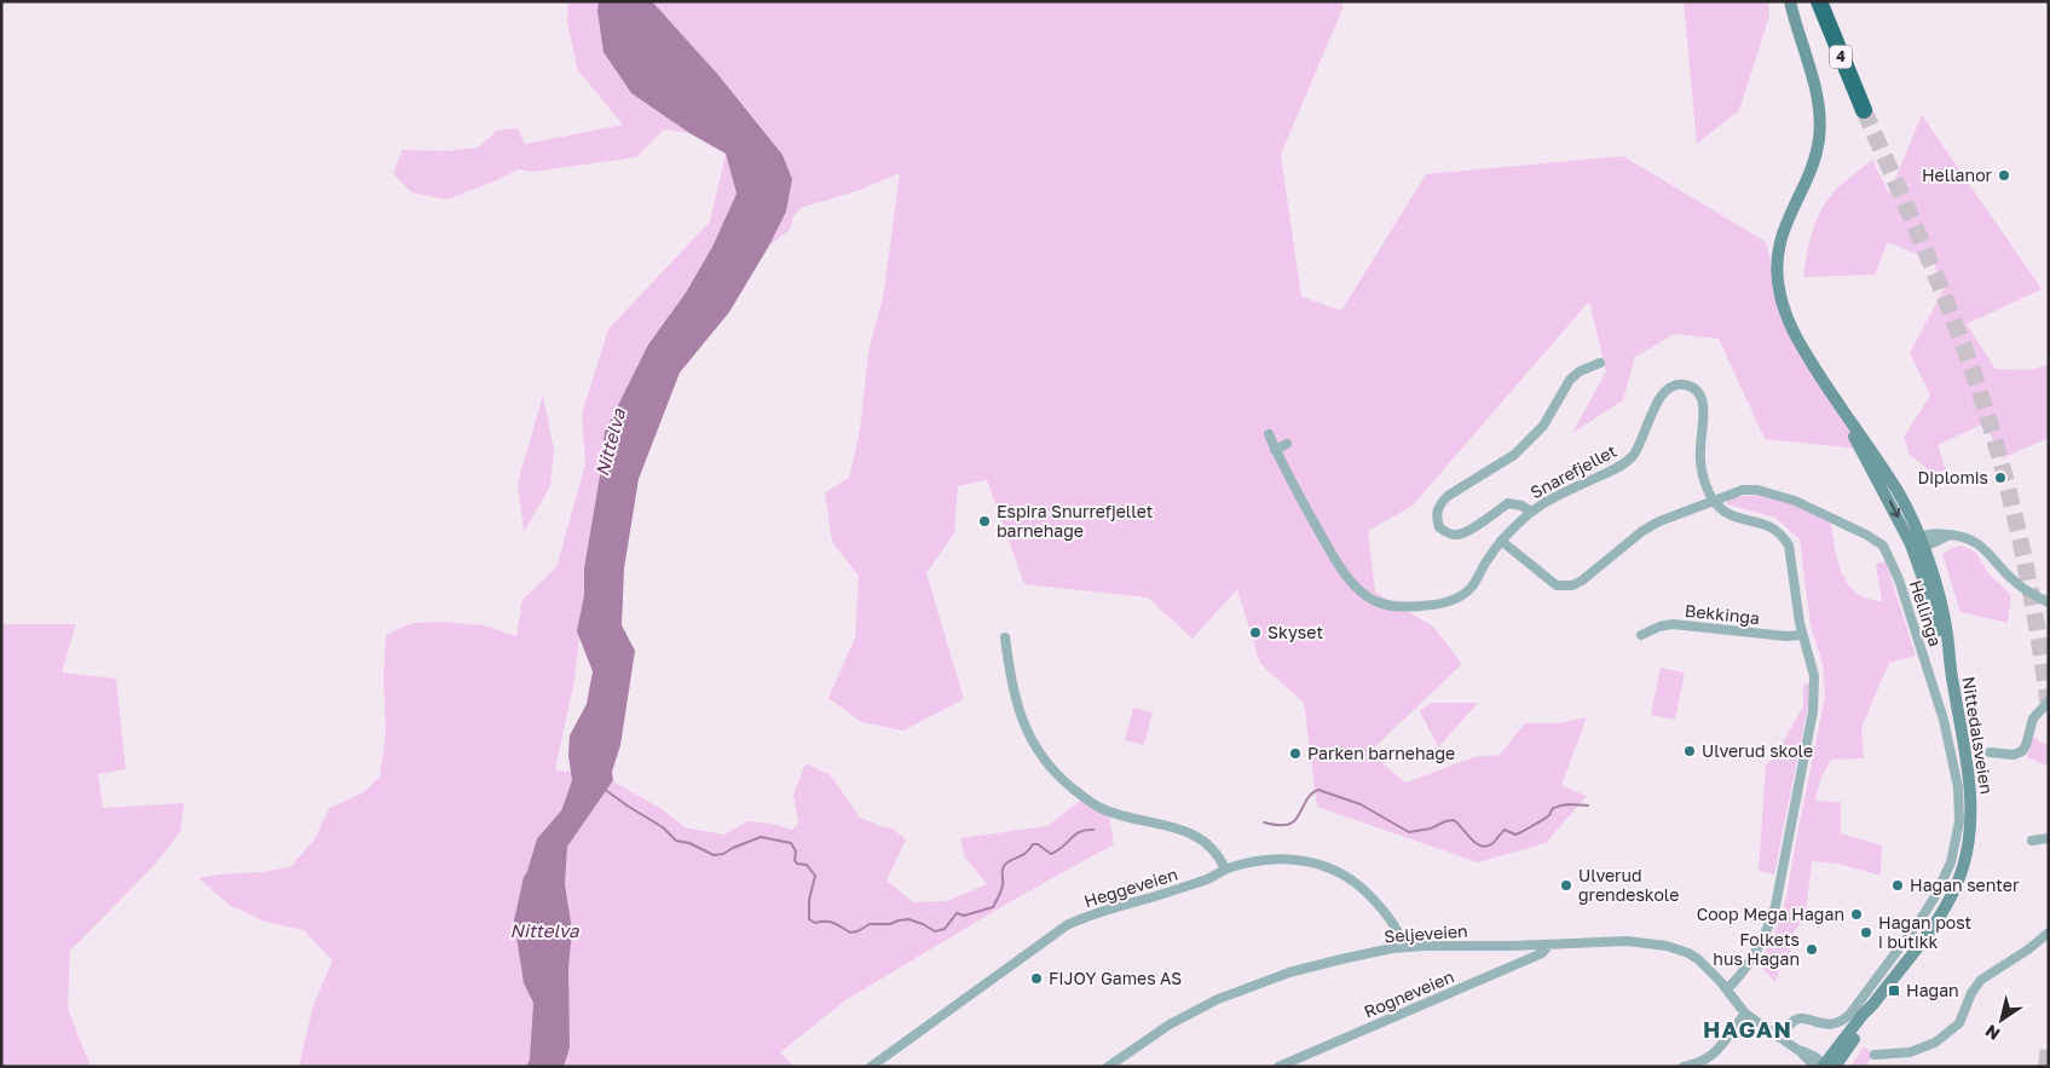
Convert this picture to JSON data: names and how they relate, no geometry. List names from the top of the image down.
{
  "streets": {
    "highway": ["4"],
    "main road": ["Nittedalsveien"],
    "street": [
      "Snarefjellet",
      "Hellinga",
      "Bekkinga",
      "Heggeveien",
      "Seljeveien",
      "Rogneveien"
    ]
  },
  "crossings": [
    ["Snarefjellet", "Hellinga"],
    ["Hellinga", "Seljeveien"],
    ["Nittedalsveien", "Seljeveien"],
    ["Heggeveien", "Seljeveien"],
    ["Seljeveien", "Rogneveien"]
  ],
  "districts": ["HAGAN"],
  "water": ["Nittelva"],
  "places": {
    "other": [
      "Hellanor",
      "Diplomis",
      "Espira Snurrefjellet barnehage",
      "Skyset",
      "Ulverud skole",
      "Parken barnehage",
      "Ulverud grendeskole",
      "Hagan senter",
      "Coop Mega Hagan",
      "Hagan post i butikk",
      "Folkets hus Hagan",
      "FIJOY Games AS"
    ],
    "transit": ["Hagan"]
  },
  "north": "bottom left"
}
